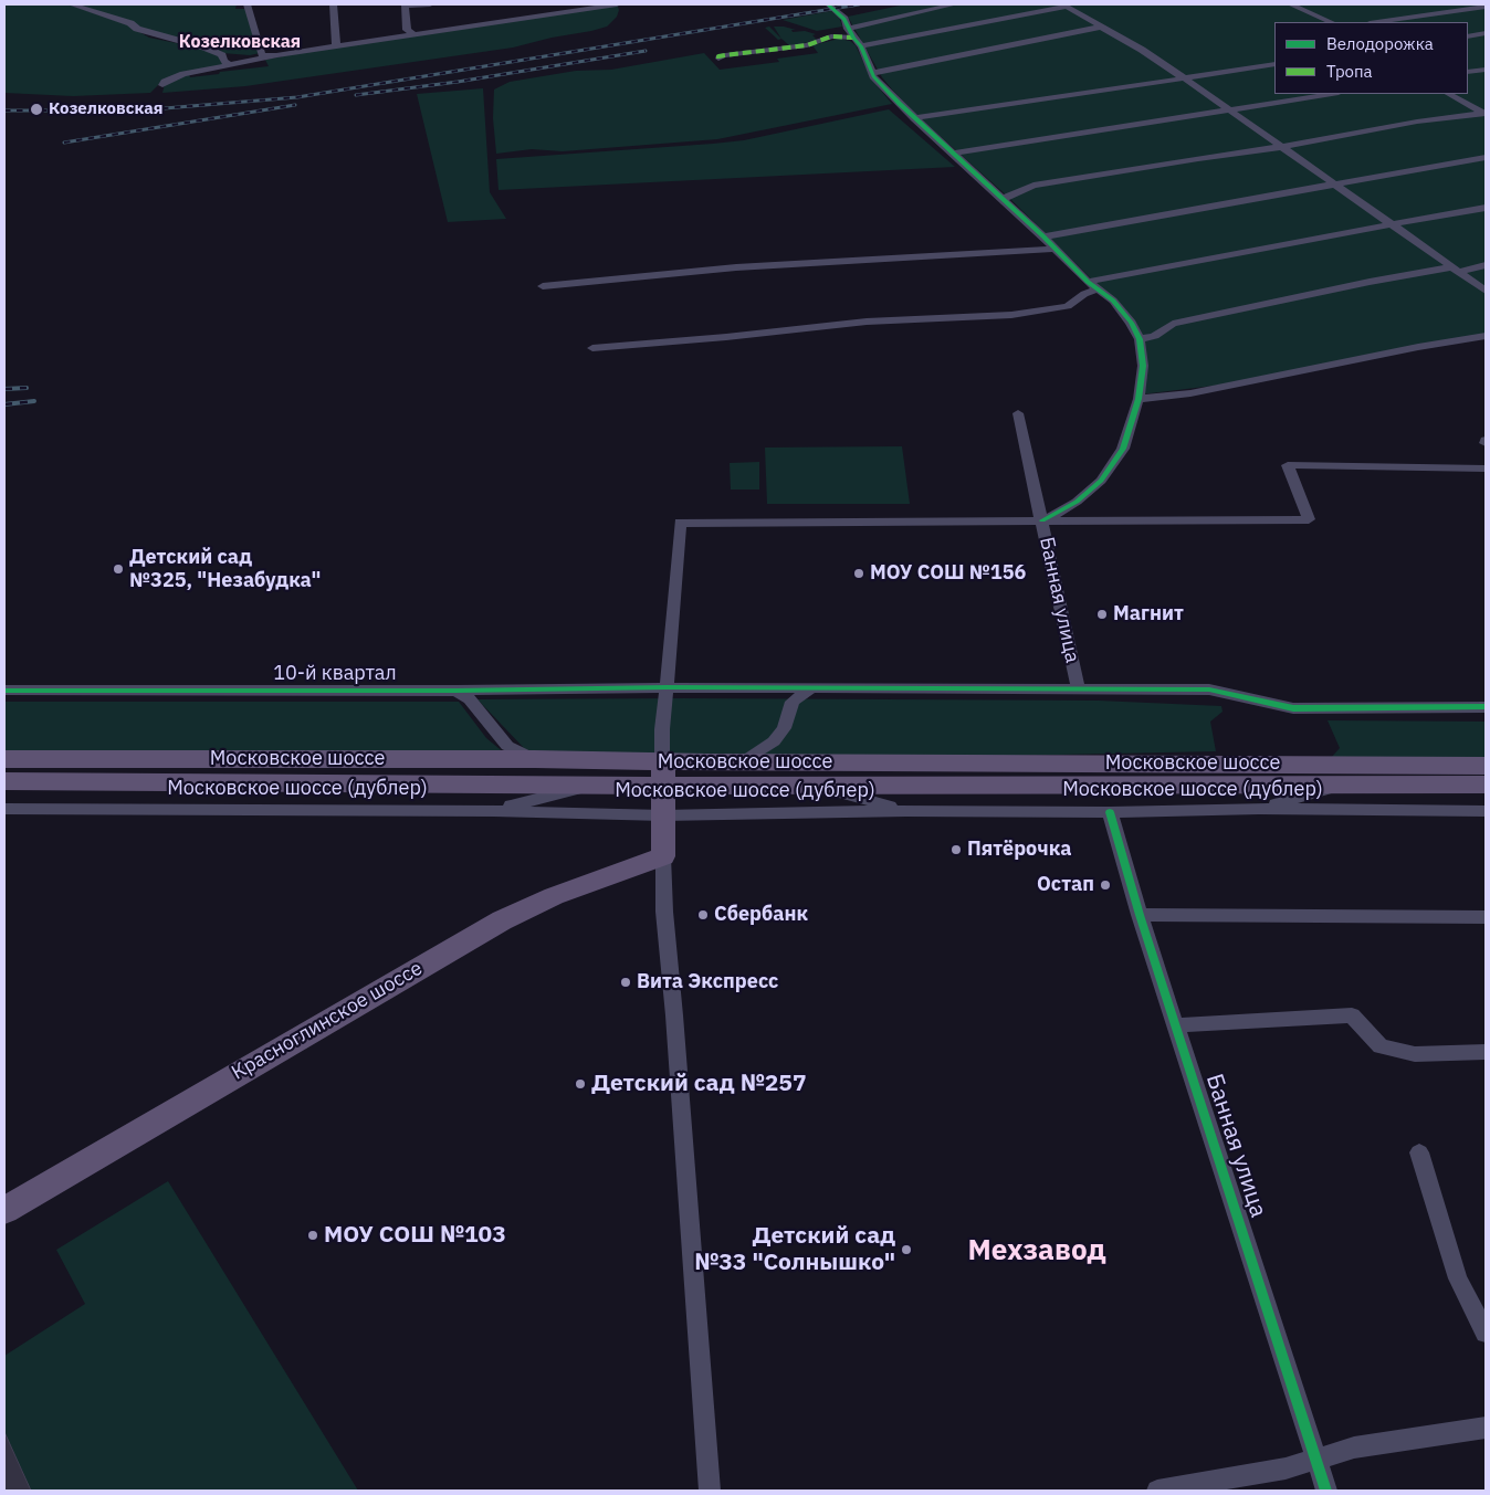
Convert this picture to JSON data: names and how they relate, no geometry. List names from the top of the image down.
{
  "streets": {
    "main road": ["Московское шоссе", "Красноглинское шоссе"],
    "street": ["Банная улица", "10-й квартал", "Московское шоссе (дублер)"]
  },
  "crossings": [
    ["Банная улица", "10-й квартал"],
    ["Банная улица", "Московское шоссе (дублер)"]
  ],
  "districts": ["Козелковская", "Мехзавод"],
  "places": [
    "Козелковская",
    "Детский сад №325, \"Незабудка\"",
    "МОУ СОШ №156",
    "Магнит",
    "Пятёрочка",
    "Остап",
    "Сбербанк",
    "Вита Экспресс",
    "Детский сад №257",
    "МОУ СОШ №103",
    "Детский сад №33 \"Солнышко\""
  ],
  "legend": ["Велодорожка", "Тропа"]
}
